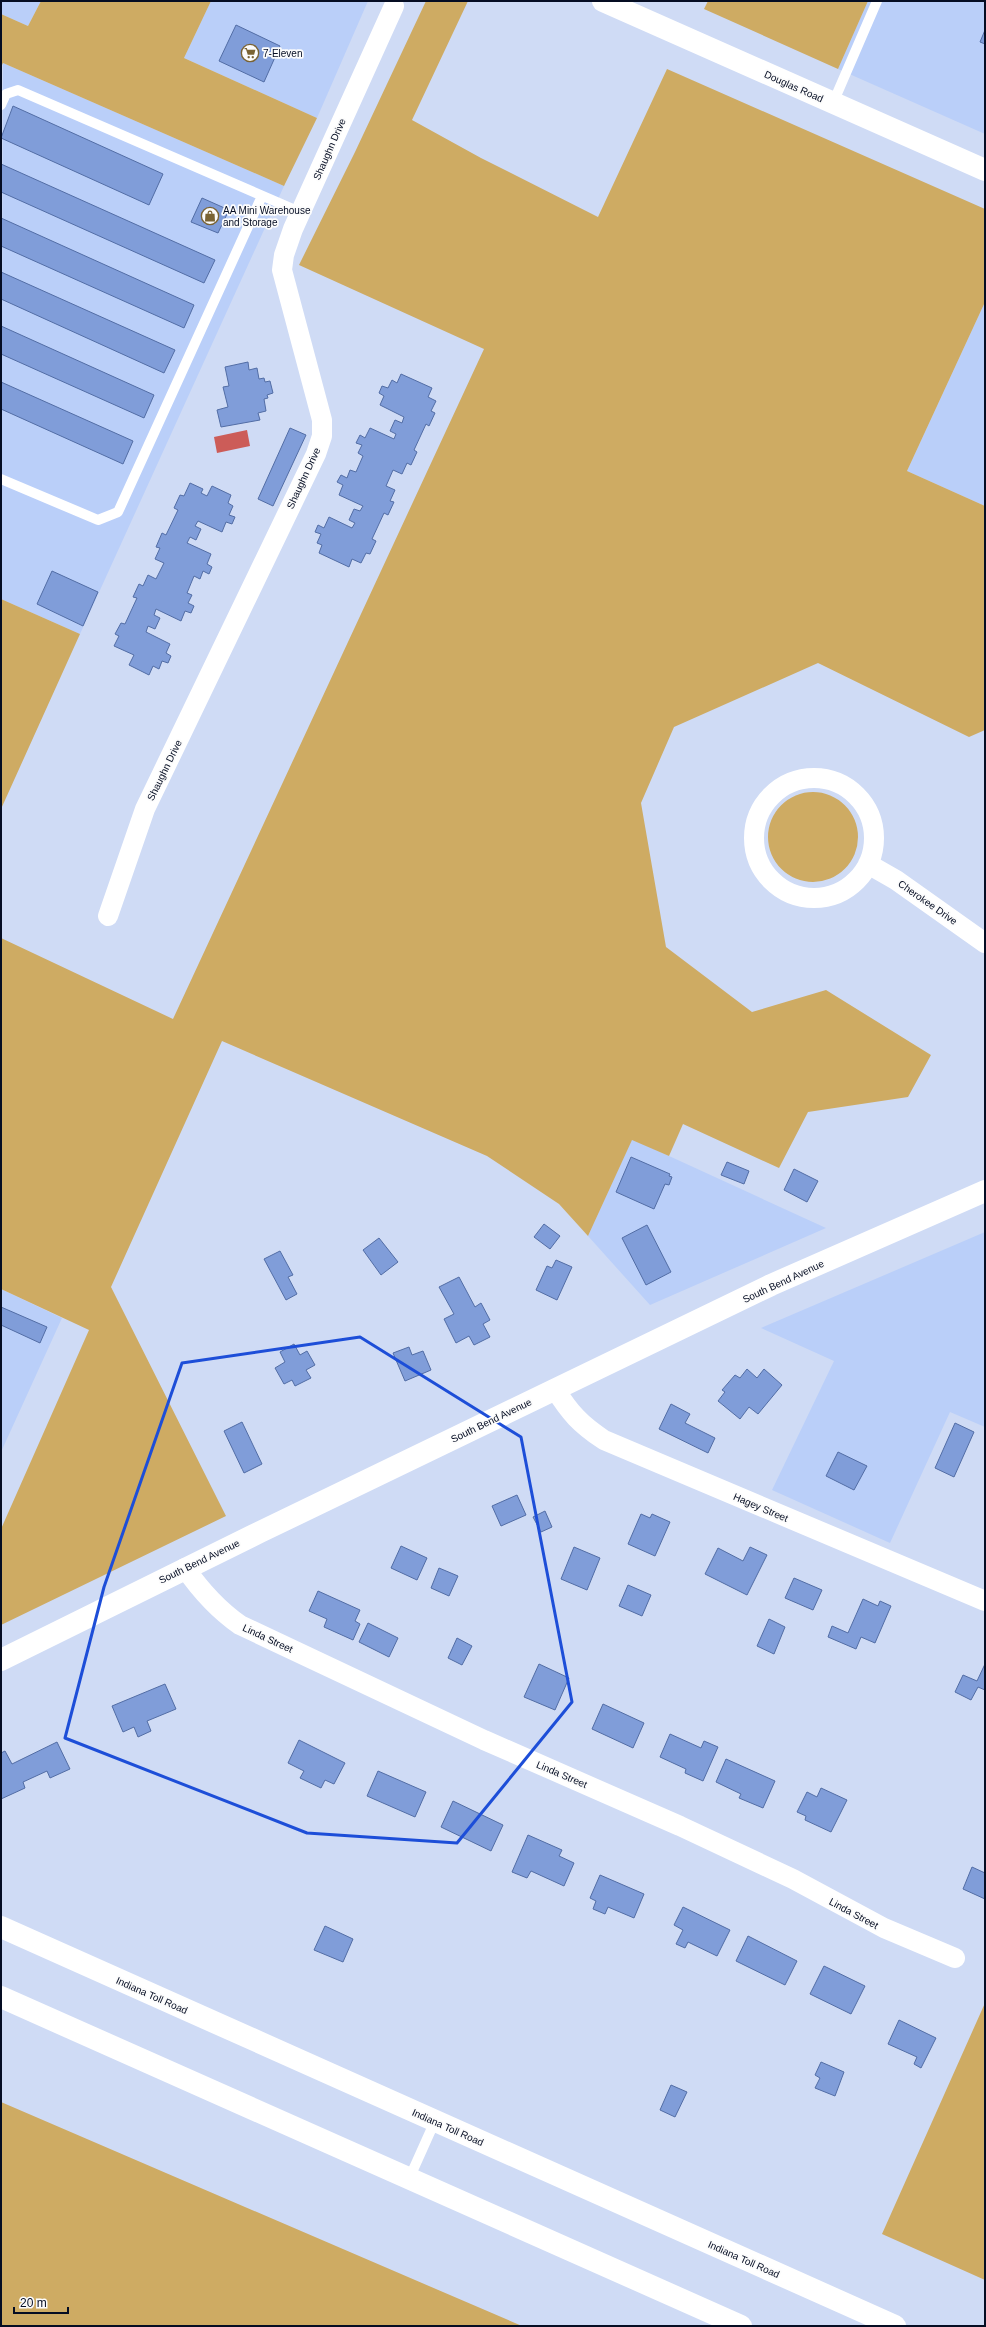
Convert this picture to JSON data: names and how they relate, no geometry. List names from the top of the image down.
{
  "streets": {
    "main road": ["Douglas Road", "South Bend Avenue", "Indiana Toll Road"],
    "street": [
      "Shaughn Drive",
      "Cherokee Drive",
      "Hagey Street",
      "Linda Street"
    ]
  },
  "crossings": [
    ["South Bend Avenue", "Hagey Street"],
    ["South Bend Avenue", "Linda Street"]
  ],
  "places": {
    "supermarket": ["7-Eleven"],
    "shop": ["AA Mini Warehouse and Storage"]
  },
  "scale_bar": "20 m"
}
